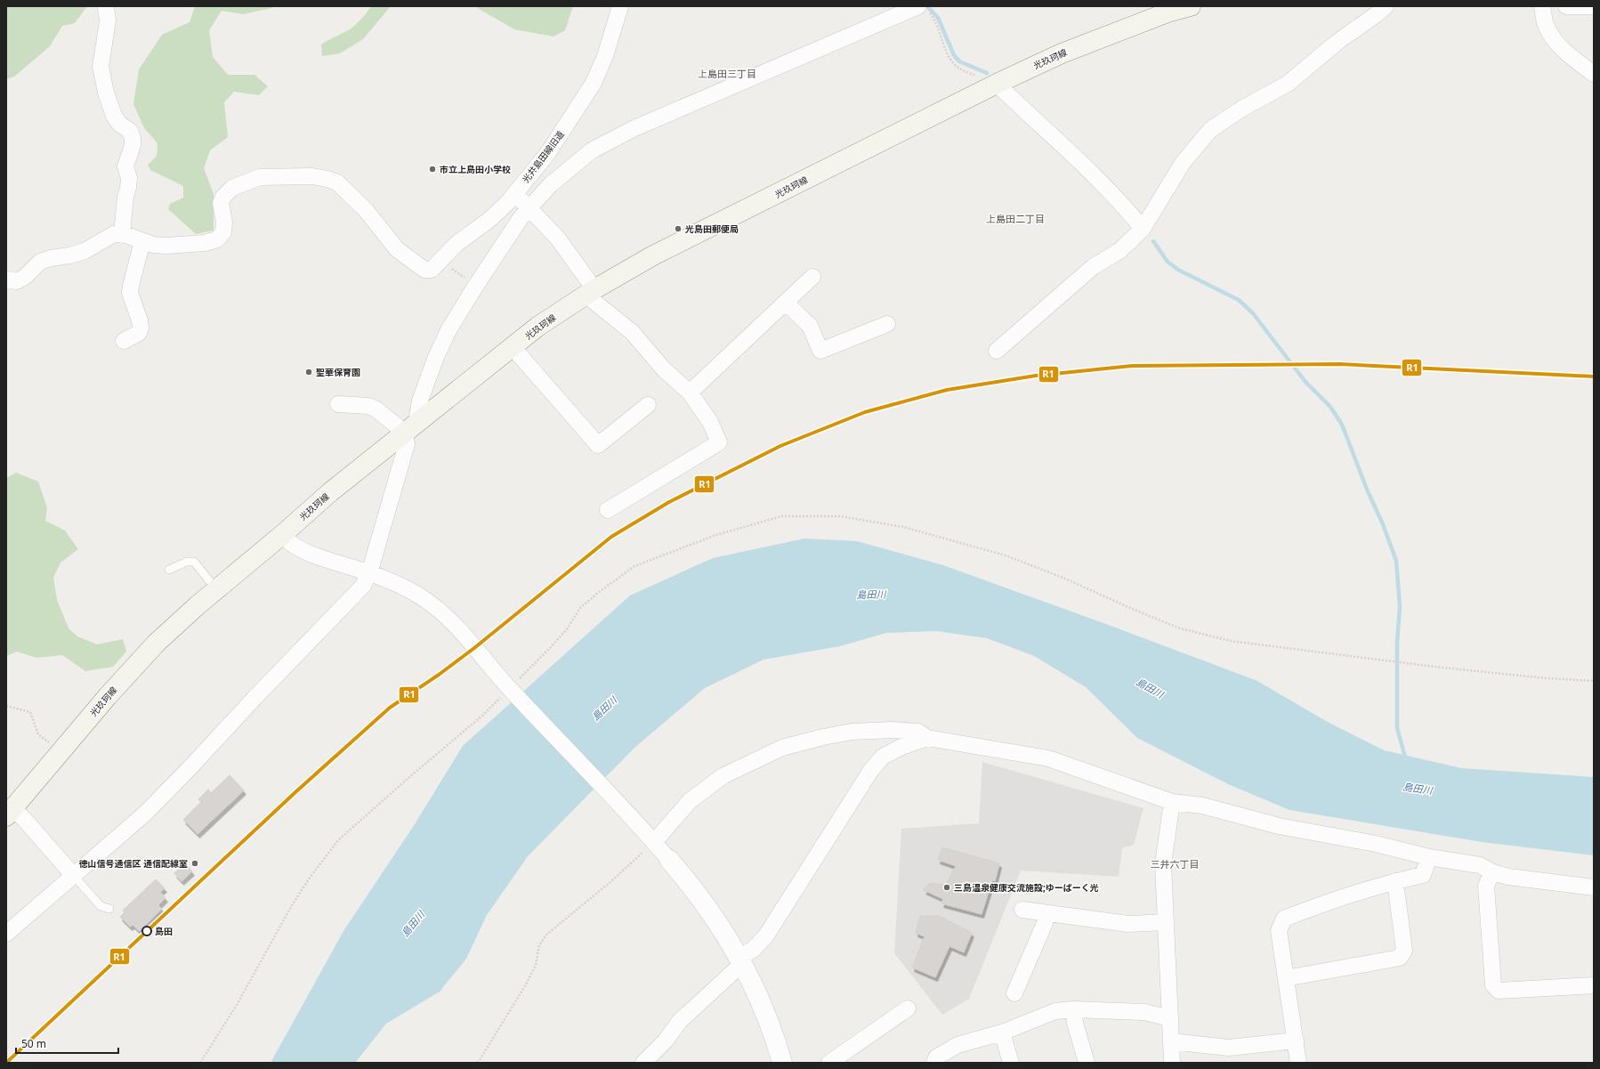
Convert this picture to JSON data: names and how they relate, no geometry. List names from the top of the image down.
{
  "streets": {
    "main road": ["光玖珂線"],
    "street": ["光井島田線旧道"]
  },
  "districts": ["上島田三丁目", "上島田二丁目", "三井六丁目"],
  "water": ["島田川"],
  "places": [
    "市立上島田小学校",
    "光島田郵便局",
    "聖華保育園",
    "徳山信号通信区 通信配線室",
    "三島温泉健康交流施設;ゆーぱーく光",
    "島田"
  ],
  "lines": ["transit line R1"],
  "scale_bar": "50 m"
}
